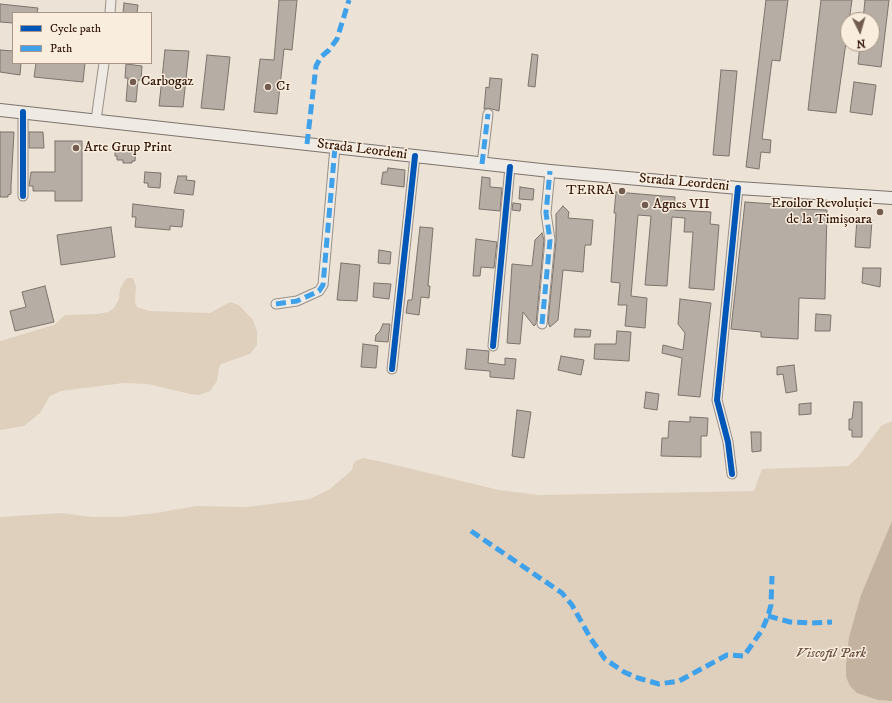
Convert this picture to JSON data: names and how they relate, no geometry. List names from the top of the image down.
{
  "streets": {
    "main road": ["Strada Leordeni"]
  },
  "parks": ["Viscofil Park"],
  "places": [
    "Carbogaz",
    "C1",
    "Arte Grup Print",
    "TERRA",
    "Agnes VII",
    "Eroilor Revoluției de la Timișoara"
  ],
  "legend": ["Cycle path", "Path"],
  "north": "bottom"
}
